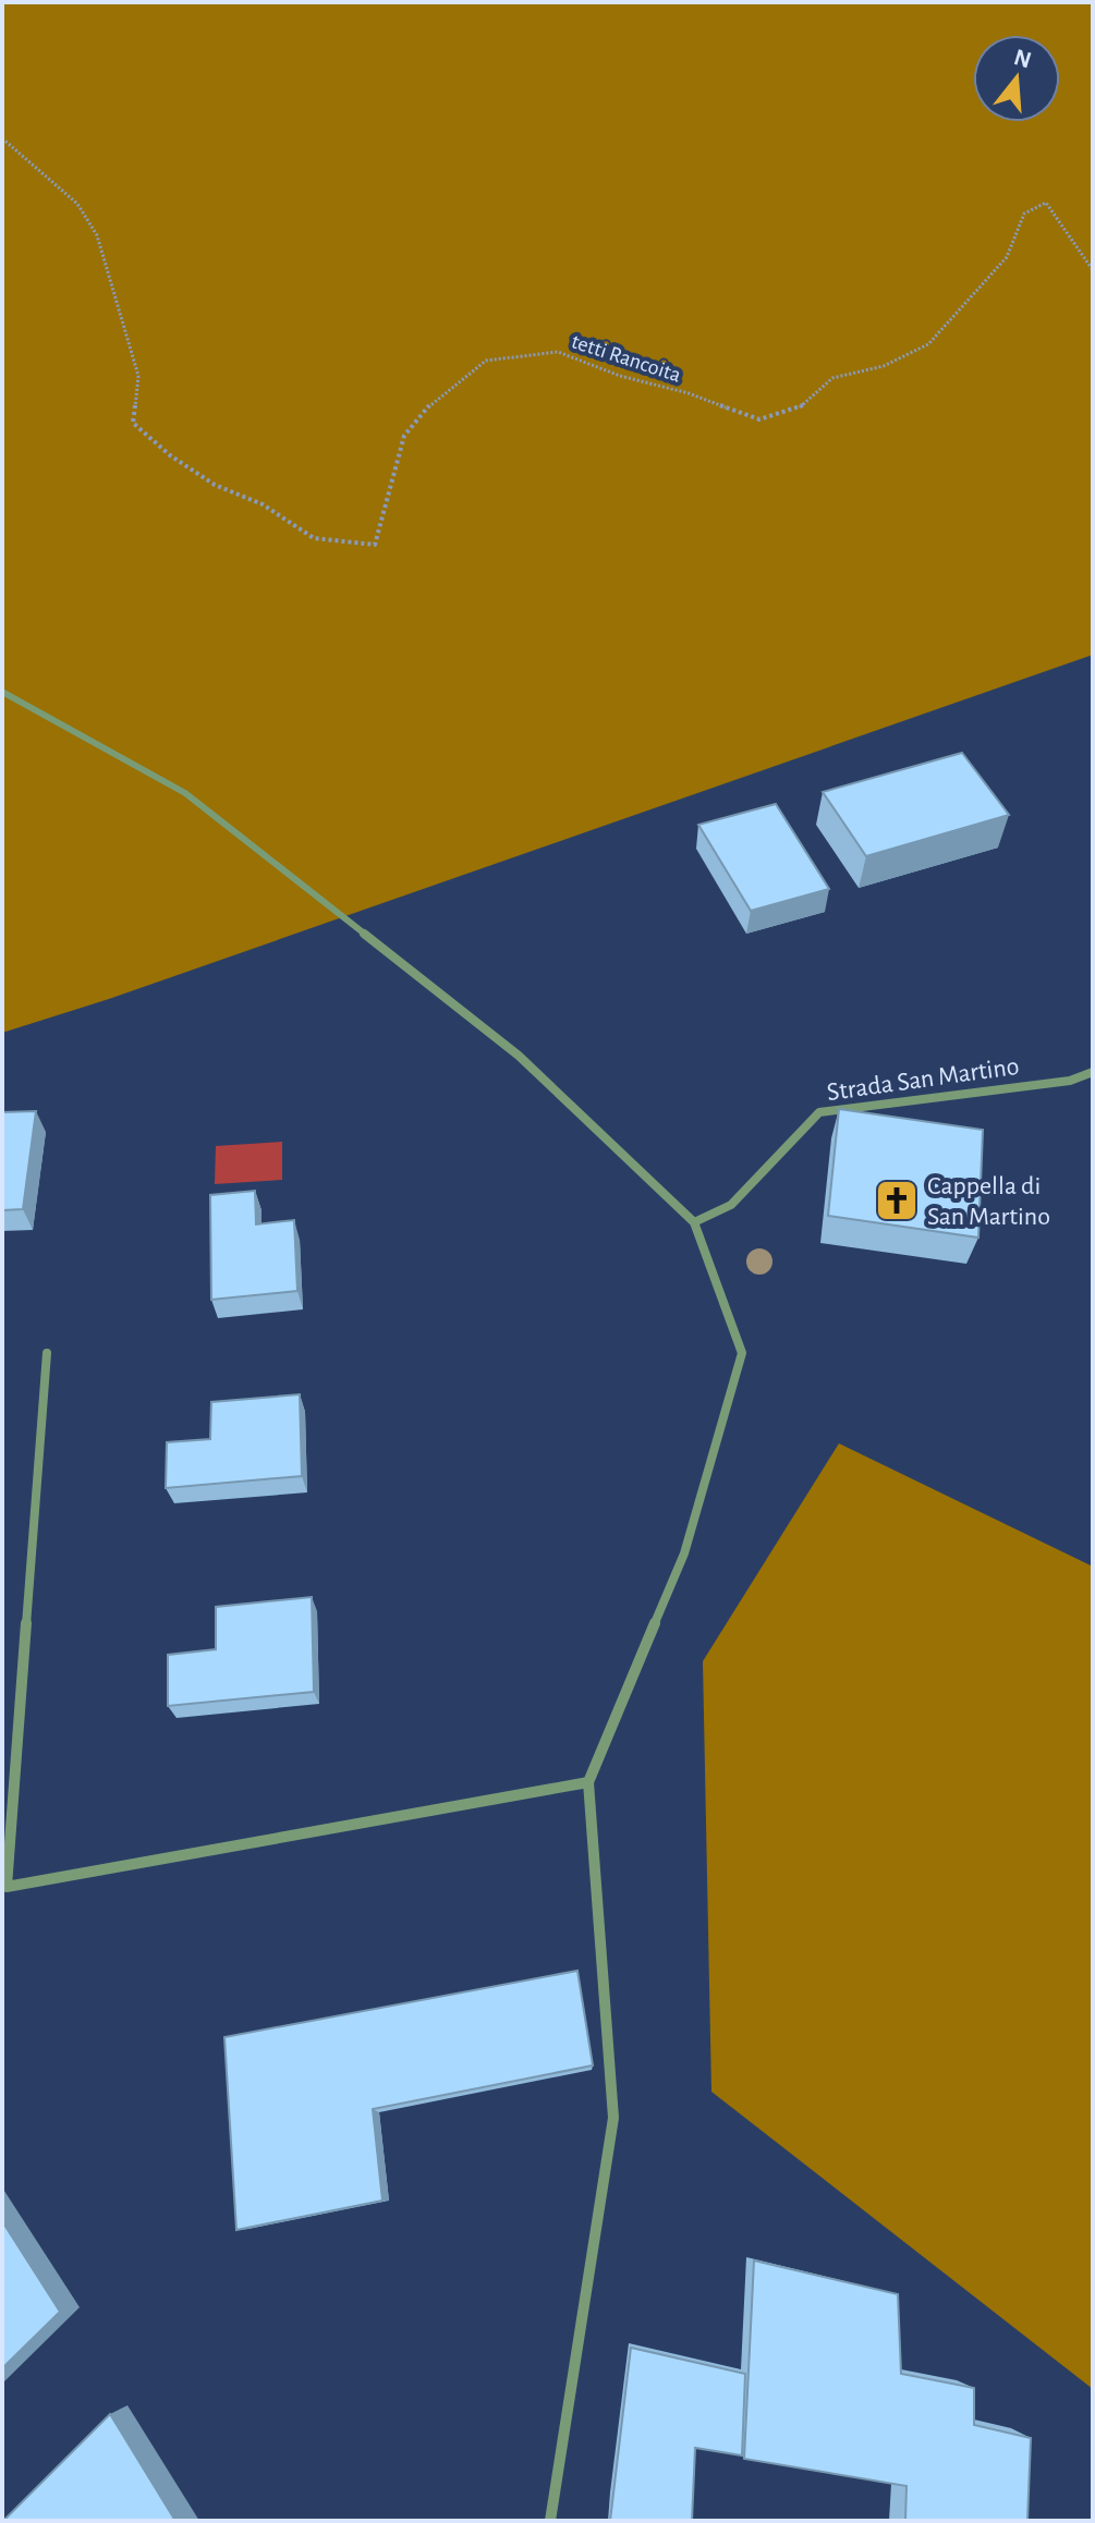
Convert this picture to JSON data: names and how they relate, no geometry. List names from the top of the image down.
{
  "streets": {
    "street": ["Strada San Martino"],
    "path": ["tetti Rancoita"]
  },
  "places": {
    "church": ["Cappella di San Martino"]
  },
  "north": "top"
}
